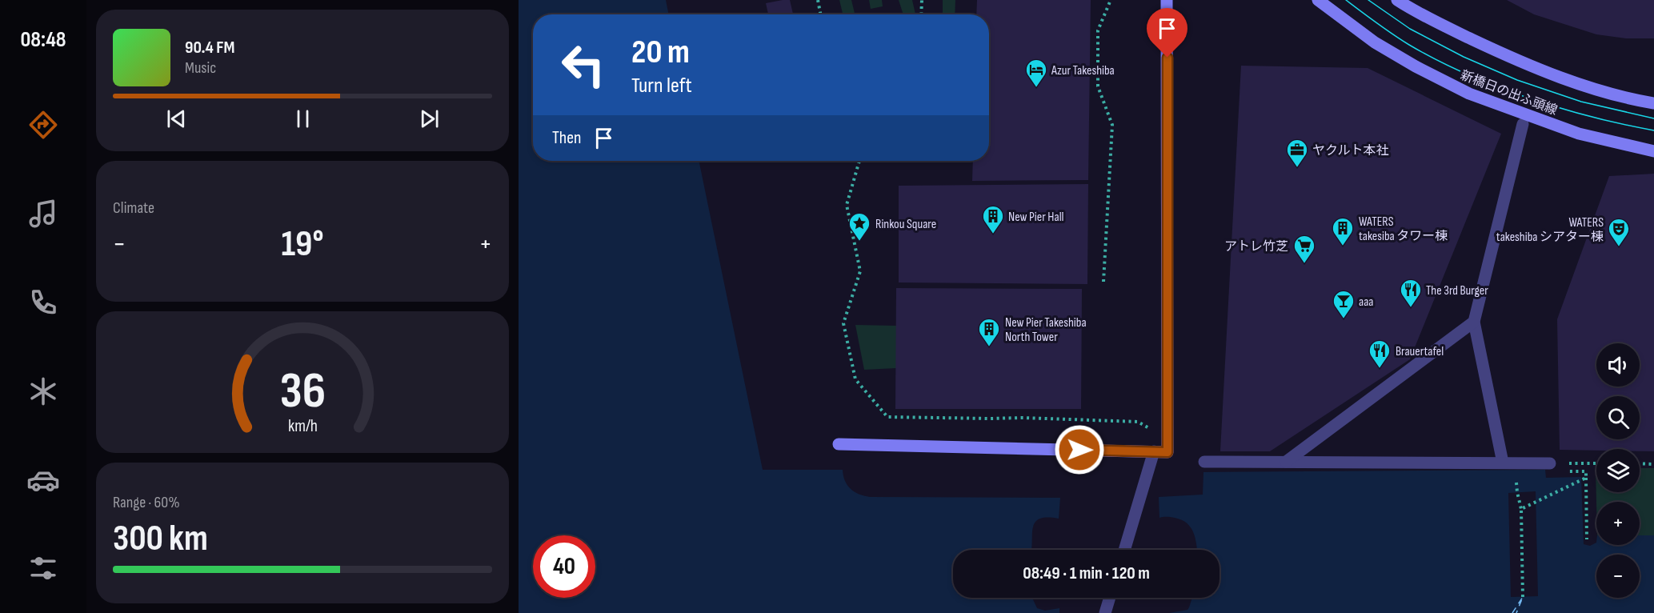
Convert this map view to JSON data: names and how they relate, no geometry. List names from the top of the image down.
{
  "streets": {
    "street": ["新橋日の出ふ頭線"]
  },
  "places": {
    "hotel": ["Azur Takeshiba"],
    "office": ["ヤクルト本社"],
    "building": ["New Pier Hall", "WATERS takesiba タワー棟", "New Pier Takeshiba North Tower"],
    "place": ["Rinkou Square"],
    "theatre": ["WATERS takeshiba シアター棟"],
    "supermarket": ["アトレ竹芝"],
    "restaurant": ["The 3rd Burger", "Brauertafel"],
    "bar": ["aaa"]
  },
  "page": {
    "tabs": "08:48",
    "turn": ["20 m", "Turn left"],
    "song": ["90.4 FM", "Music"],
    "then": "Then",
    "tile": [
      "Climate",
      ["Range · 60%", "300 km"]
    ],
    "heat": ["−", "19°", "+"],
    "map_buttons": ["+", "−"],
    "limit": "40",
    "trip": "08:49 · 1 min · 120 m",
    "gauge": ["36", "km/h"]
  }
}
